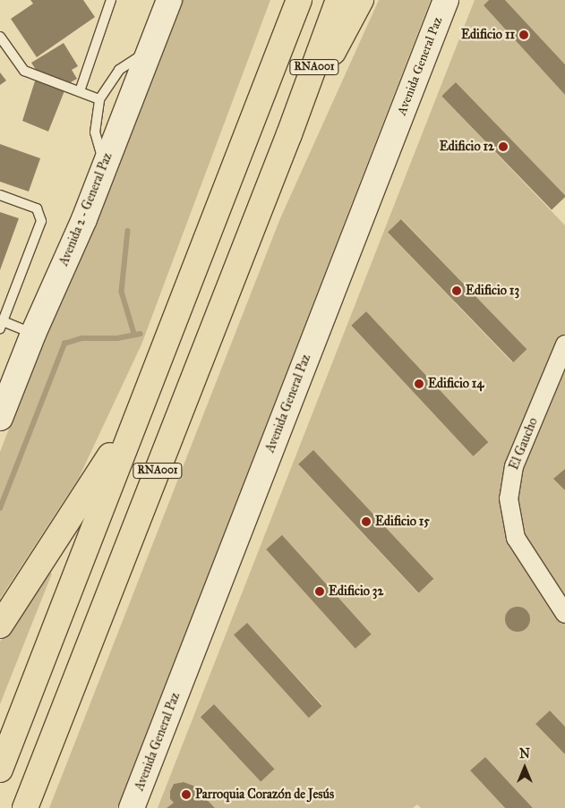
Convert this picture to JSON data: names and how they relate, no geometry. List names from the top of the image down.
{
  "streets": {
    "highway": ["RNA001"],
    "street": ["Avenida General Paz", "Avenida 2 - General Paz", "El Gaucho"]
  },
  "places": [
    "Edificio 11",
    "Edificio 12",
    "Edificio 13",
    "Edificio 14",
    "Edificio 15",
    "Edificio 32",
    "Parroquia Corazón de Jesús"
  ],
  "north": "top"
}
